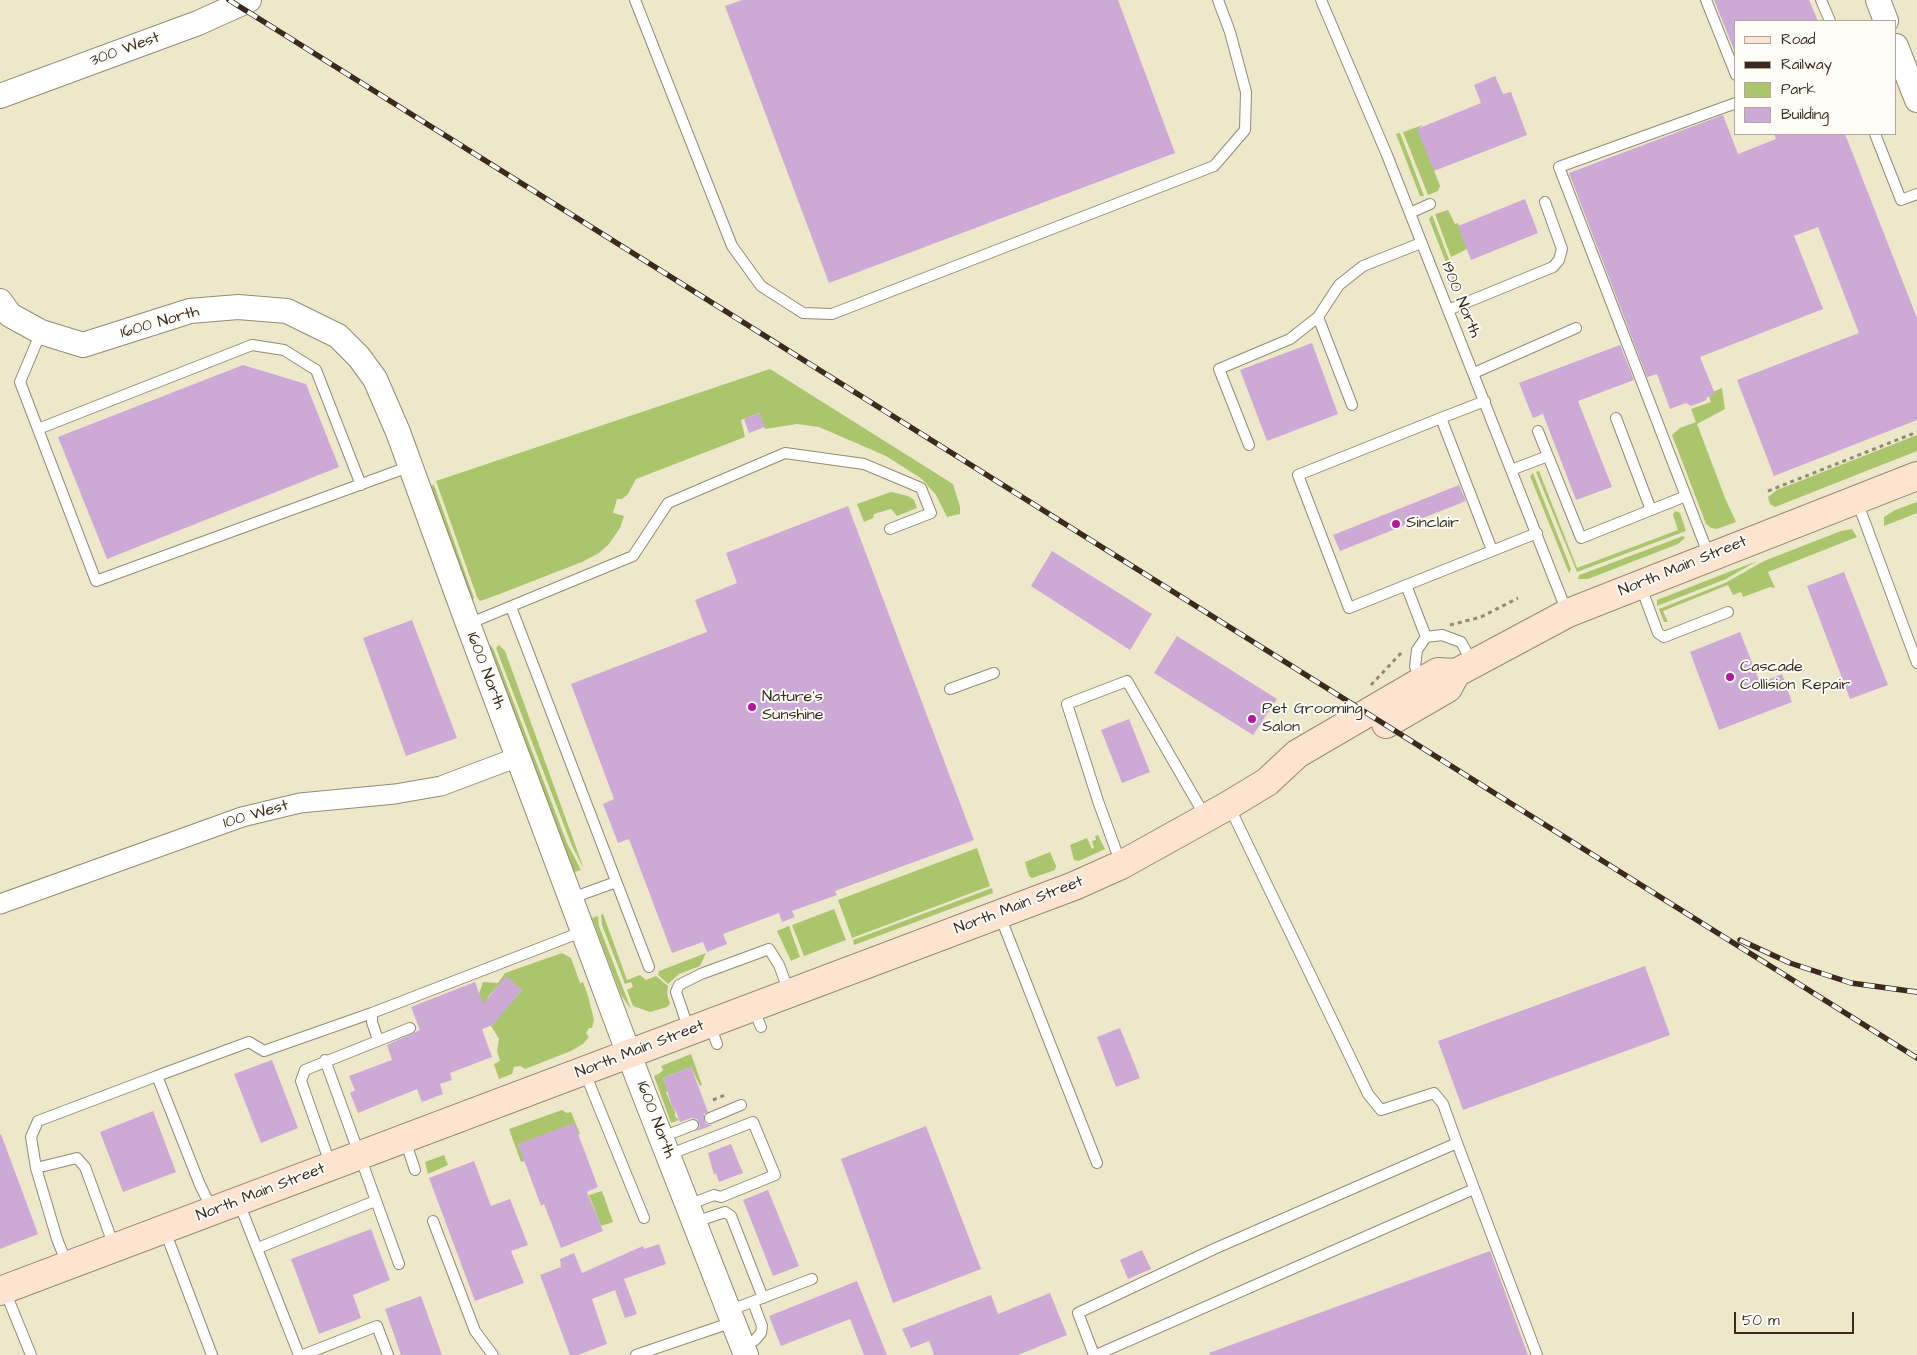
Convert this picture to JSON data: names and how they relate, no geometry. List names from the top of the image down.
{
  "streets": {
    "main road": ["North Main Street"],
    "street": ["300 West", "1600 North", "100 West"],
    "lane": ["1900 North"]
  },
  "crossings": [
    ["1900 North", "North Main Street"],
    ["1600 North", "North Main Street"],
    ["1600 North", "100 West"]
  ],
  "places": [
    "Sinclair",
    "Cascade Collision Repair",
    "Nature's Sunshine",
    "Pet Grooming Salon"
  ],
  "legend": [
    "Road",
    "Railway",
    "Park",
    "Building"
  ],
  "scale_bar": "50 m"
}
